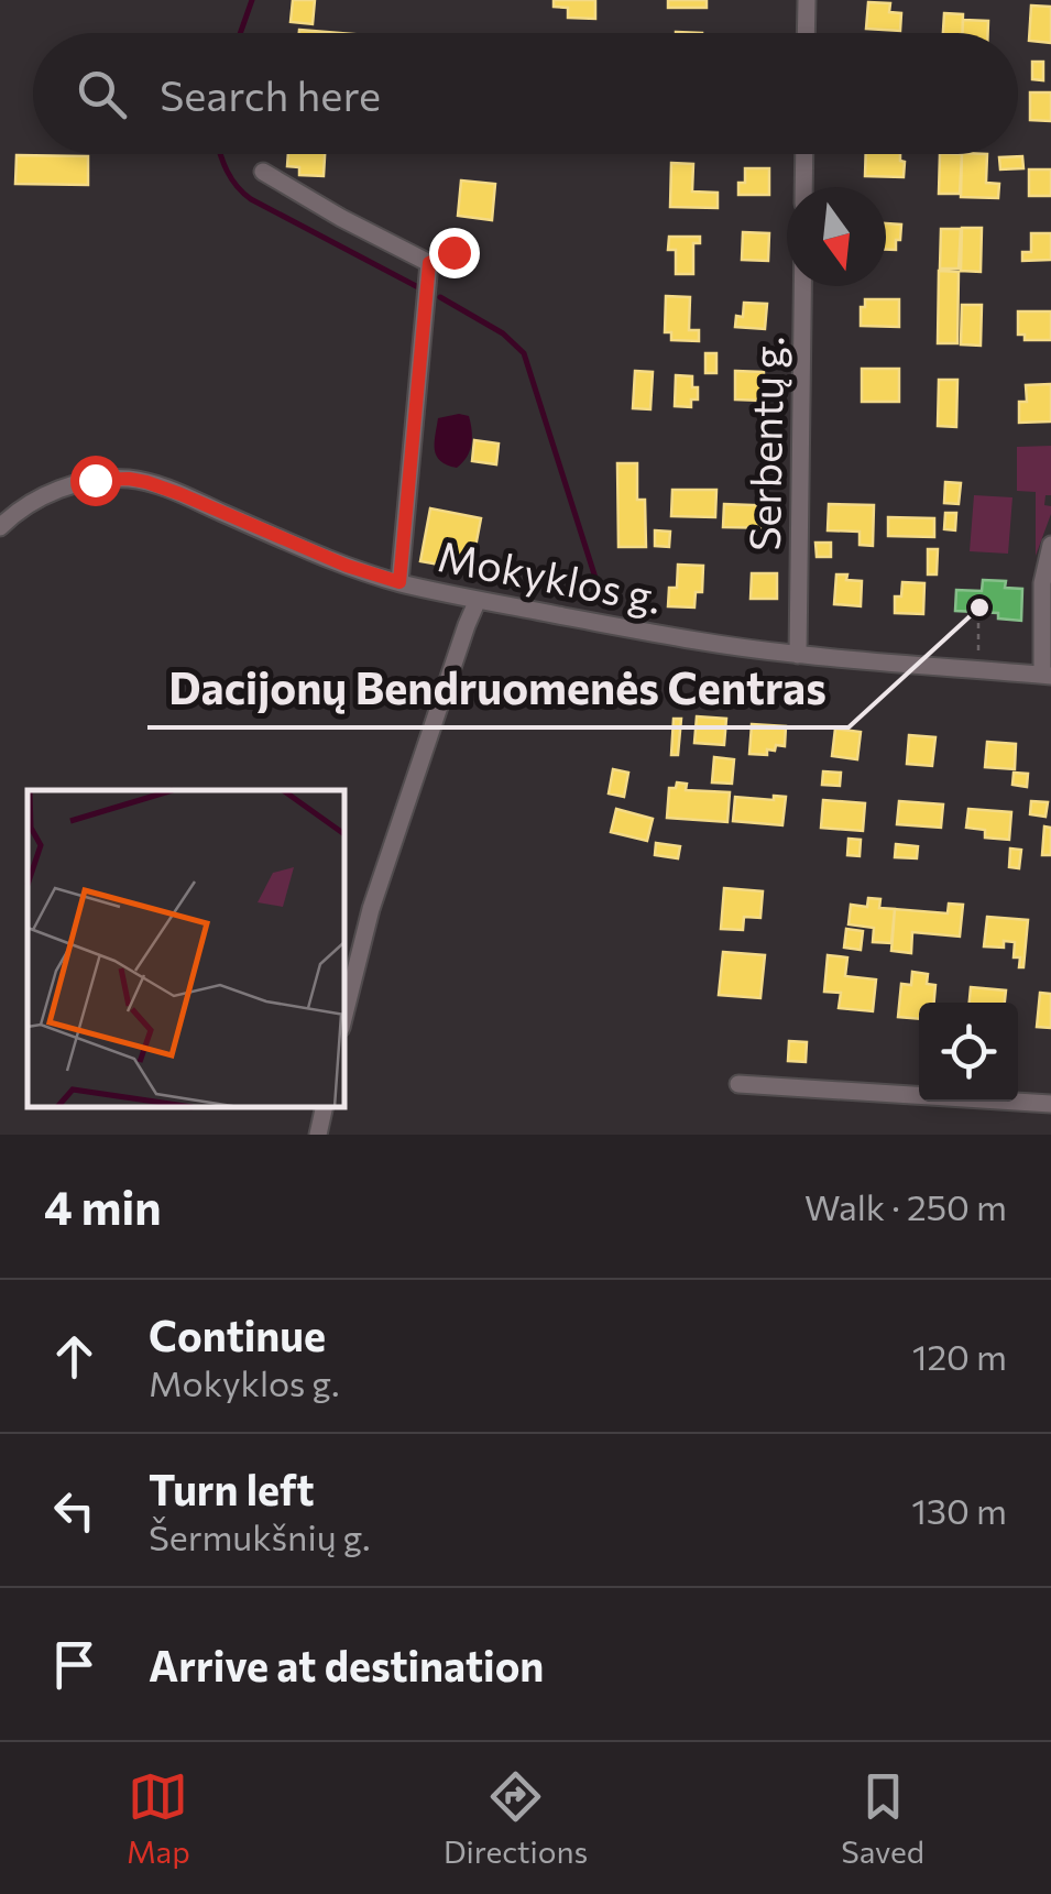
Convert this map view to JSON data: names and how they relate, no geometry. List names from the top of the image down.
{
  "streets": {
    "street": ["Serbentų g.", "Mokyklos g."]
  },
  "crossings": [
    ["Serbentų g.", "Mokyklos g."]
  ],
  "places": ["Dacijonų Bendruomenės Centras"],
  "north": "bottom",
  "page": {
    "search": "Search here",
    "heading": ["4 min", "Walk · 250 m"],
    "list": [
      ["Continue", "Mokyklos g.", "120 m"],
      ["Turn left", "Šermukšnių g.", "130 m"],
      "Arrive at destination"
    ],
    "nav": ["Map", "Directions", "Saved"]
  }
}
